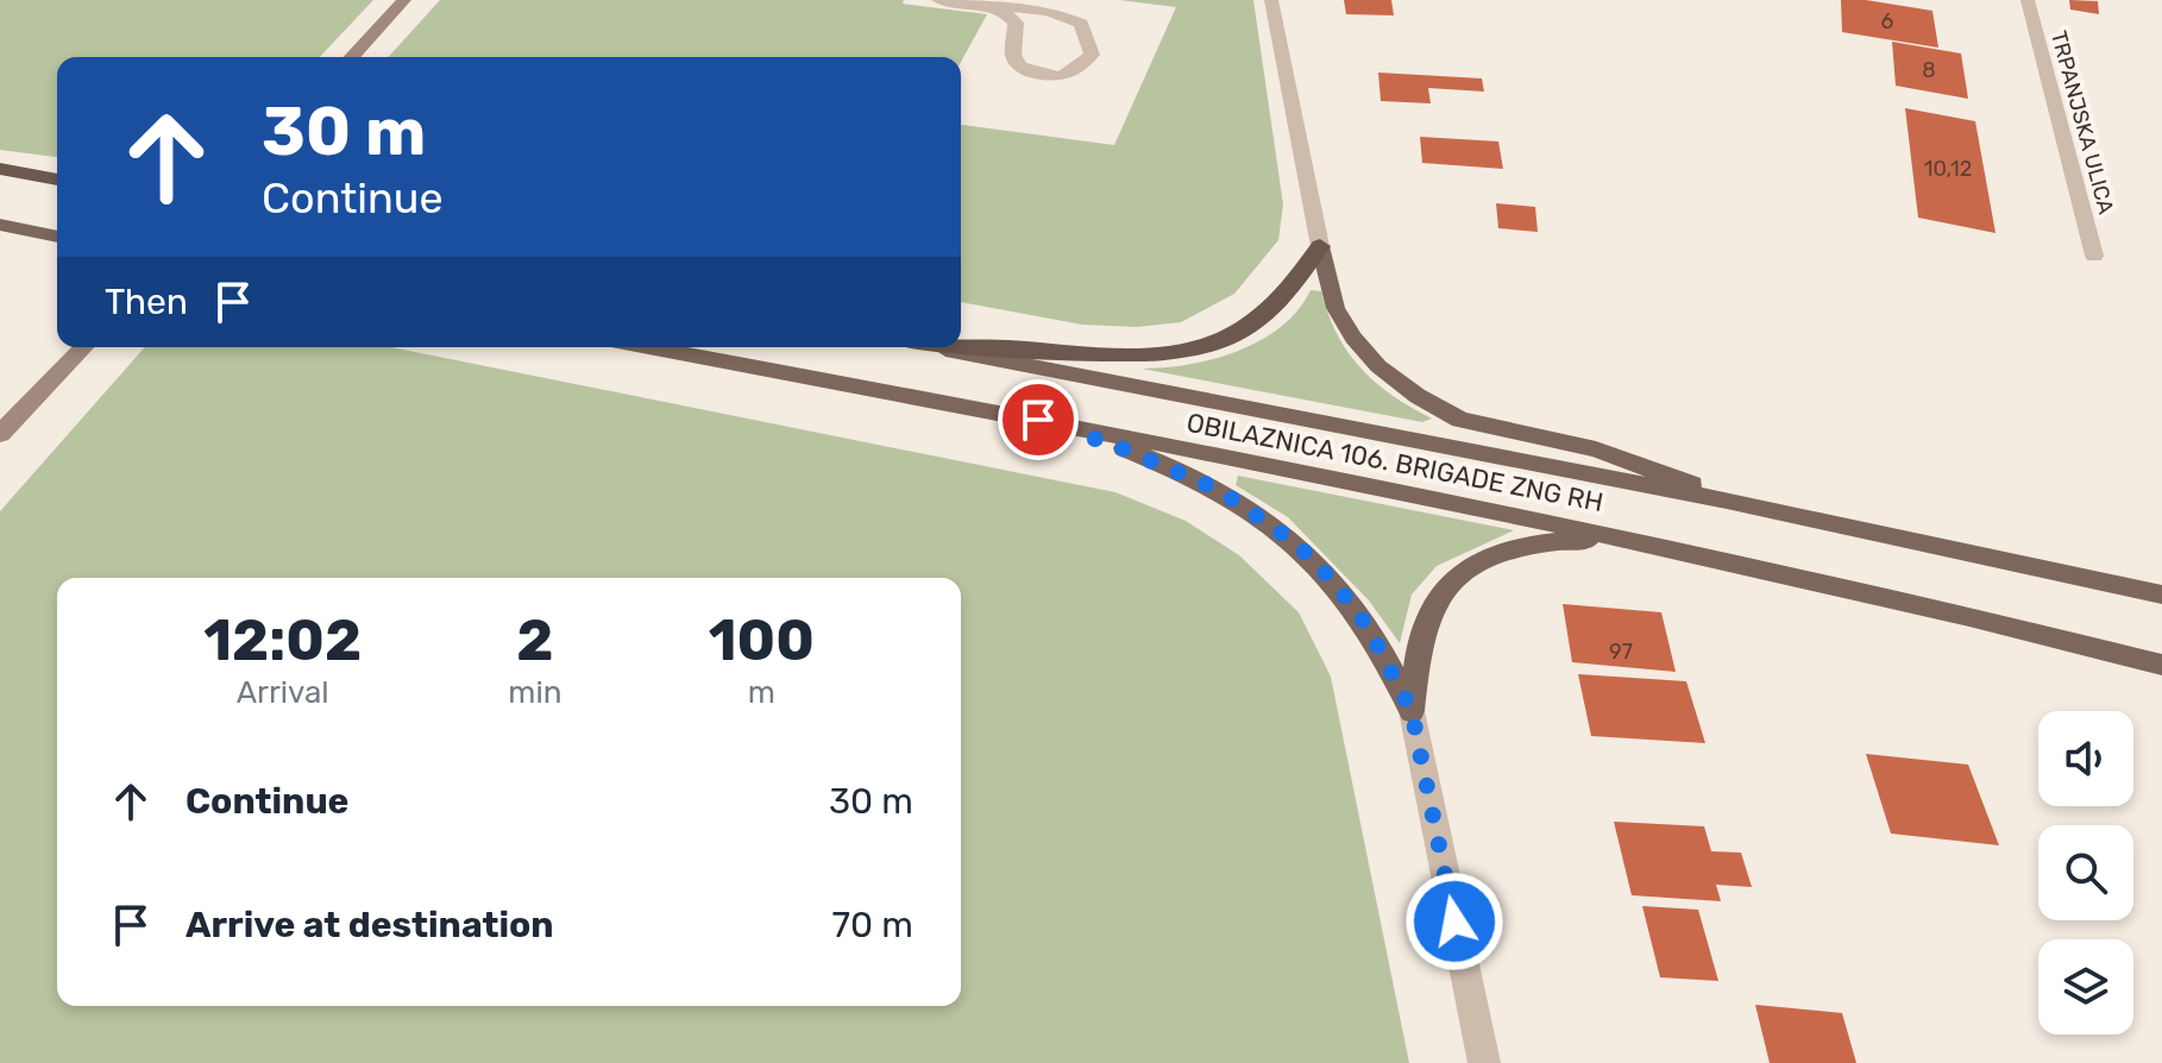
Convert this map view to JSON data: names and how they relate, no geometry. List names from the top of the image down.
{
  "streets": {
    "highway": ["OBILAZNICA 106. BRIGADE ZNG RH"],
    "street": ["TRPANJSKA ULICA"]
  },
  "house_numbers": [
    "6",
    "8",
    "10,12",
    "97"
  ],
  "page": {
    "turn": ["30 m", "Continue"],
    "then": "Then",
    "eta": [
      "12:02",
      "Arrival",
      "2",
      "min",
      "100",
      "m"
    ],
    "list": [
      {
        "name": "Continue",
        "value": "30 m"
      },
      {
        "name": "Arrive at destination",
        "value": "70 m"
      }
    ]
  }
}
